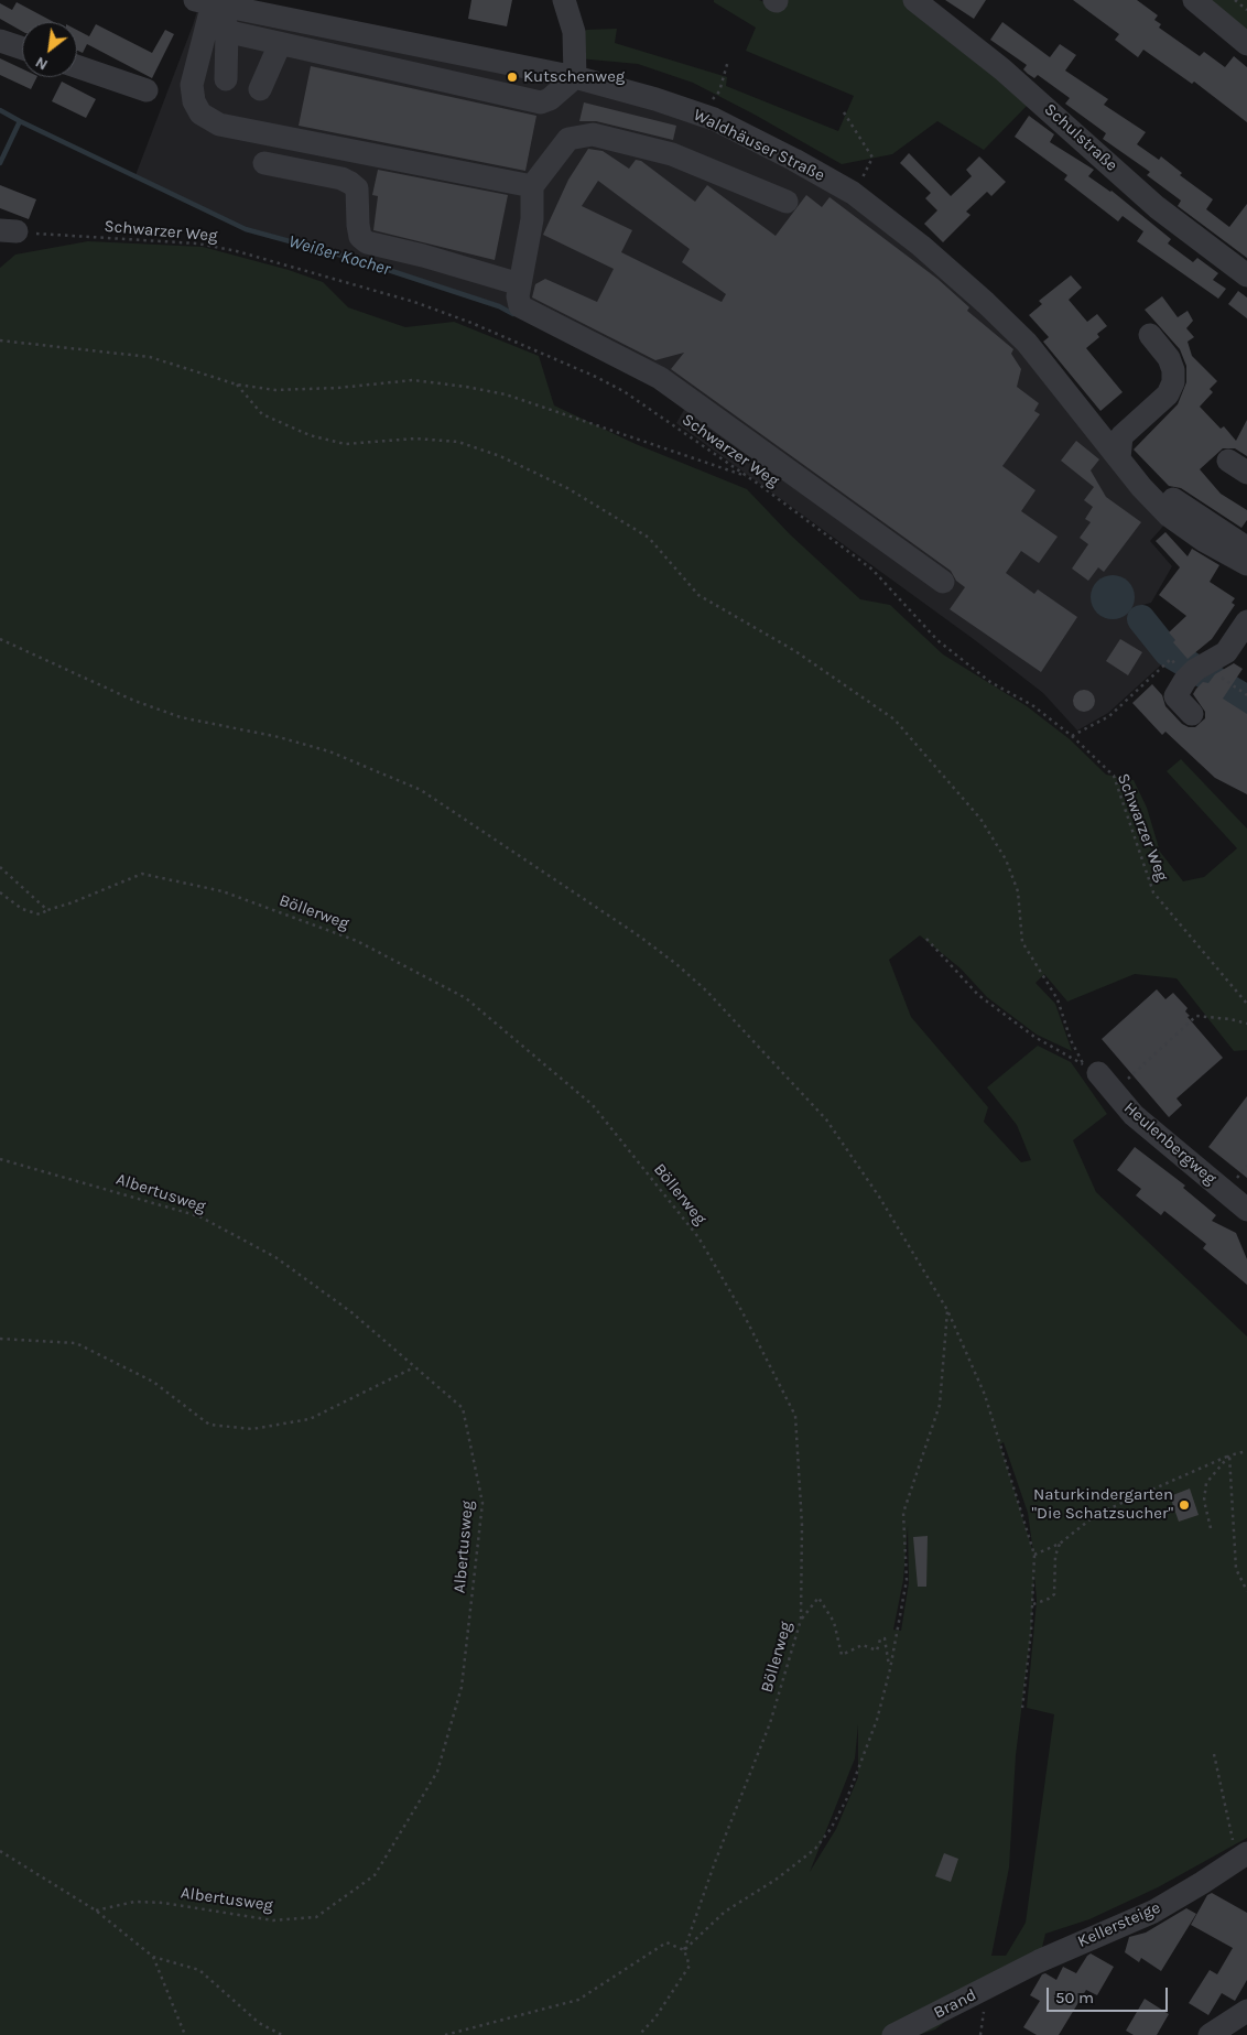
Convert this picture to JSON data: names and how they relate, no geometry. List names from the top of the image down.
{
  "streets": {
    "street": [
      "Schulstraße",
      "Waldhäuser Straße",
      "Heulenbergweg",
      "Kellersteige",
      "Brand"
    ],
    "path": ["Schwarzer Weg", "Böllerweg", "Albertusweg"]
  },
  "crossings": [
    ["Kellersteige", "Brand"]
  ],
  "water": ["Weißer Kocher"],
  "places": ["Kutschenweg", "Naturkindergarten \"Die Schatzsucher\""],
  "scale_bar": "50 m",
  "north": "bottom left"
}
